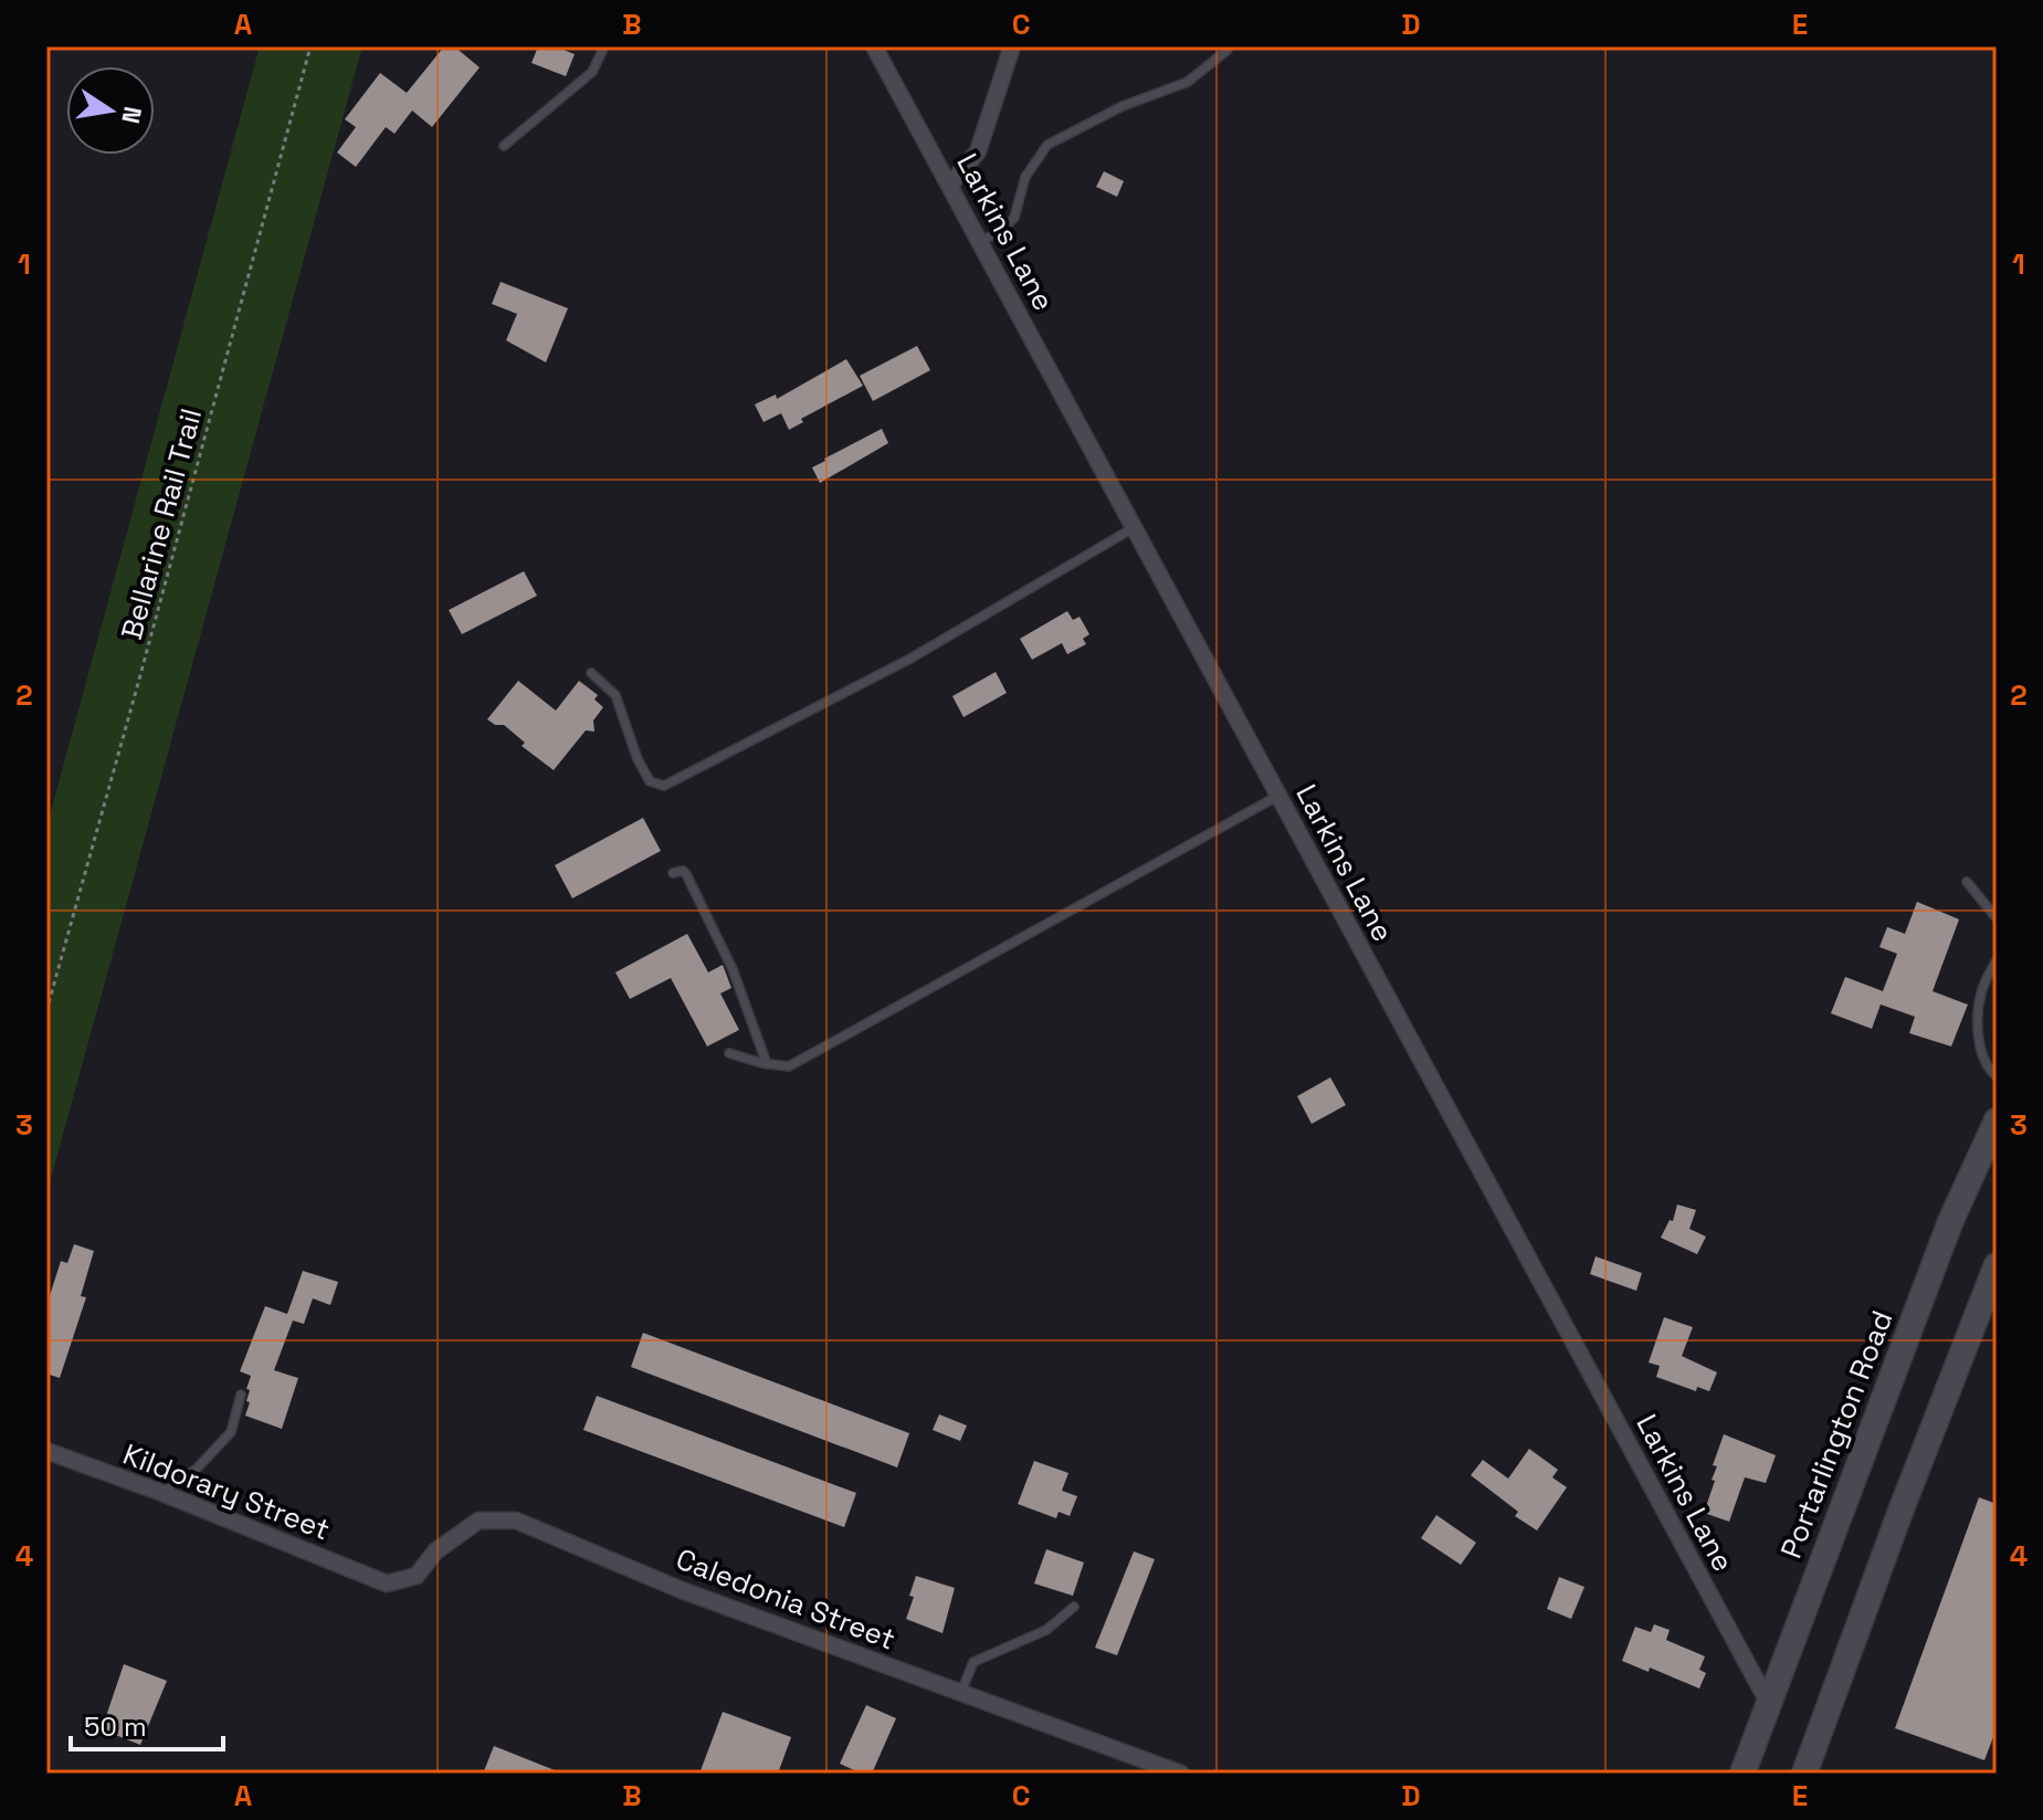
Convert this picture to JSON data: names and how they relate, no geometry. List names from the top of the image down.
{
  "streets": {
    "main road": ["Portarlington Road"],
    "street": ["Larkins Lane", "Kildorary Street", "Caledonia Street"],
    "path": ["Bellarine Rail Trail"]
  },
  "crossings": [
    ["Larkins Lane", "Portarlington Road"],
    ["Kildorary Street", "Caledonia Street"]
  ],
  "scale_bar": "50 m",
  "north": "right",
  "grid": {
    "columns": [
      "A",
      "B",
      "C",
      "D",
      "E"
    ],
    "rows": [
      "1",
      "2",
      "3",
      "4"
    ]
  }
}
